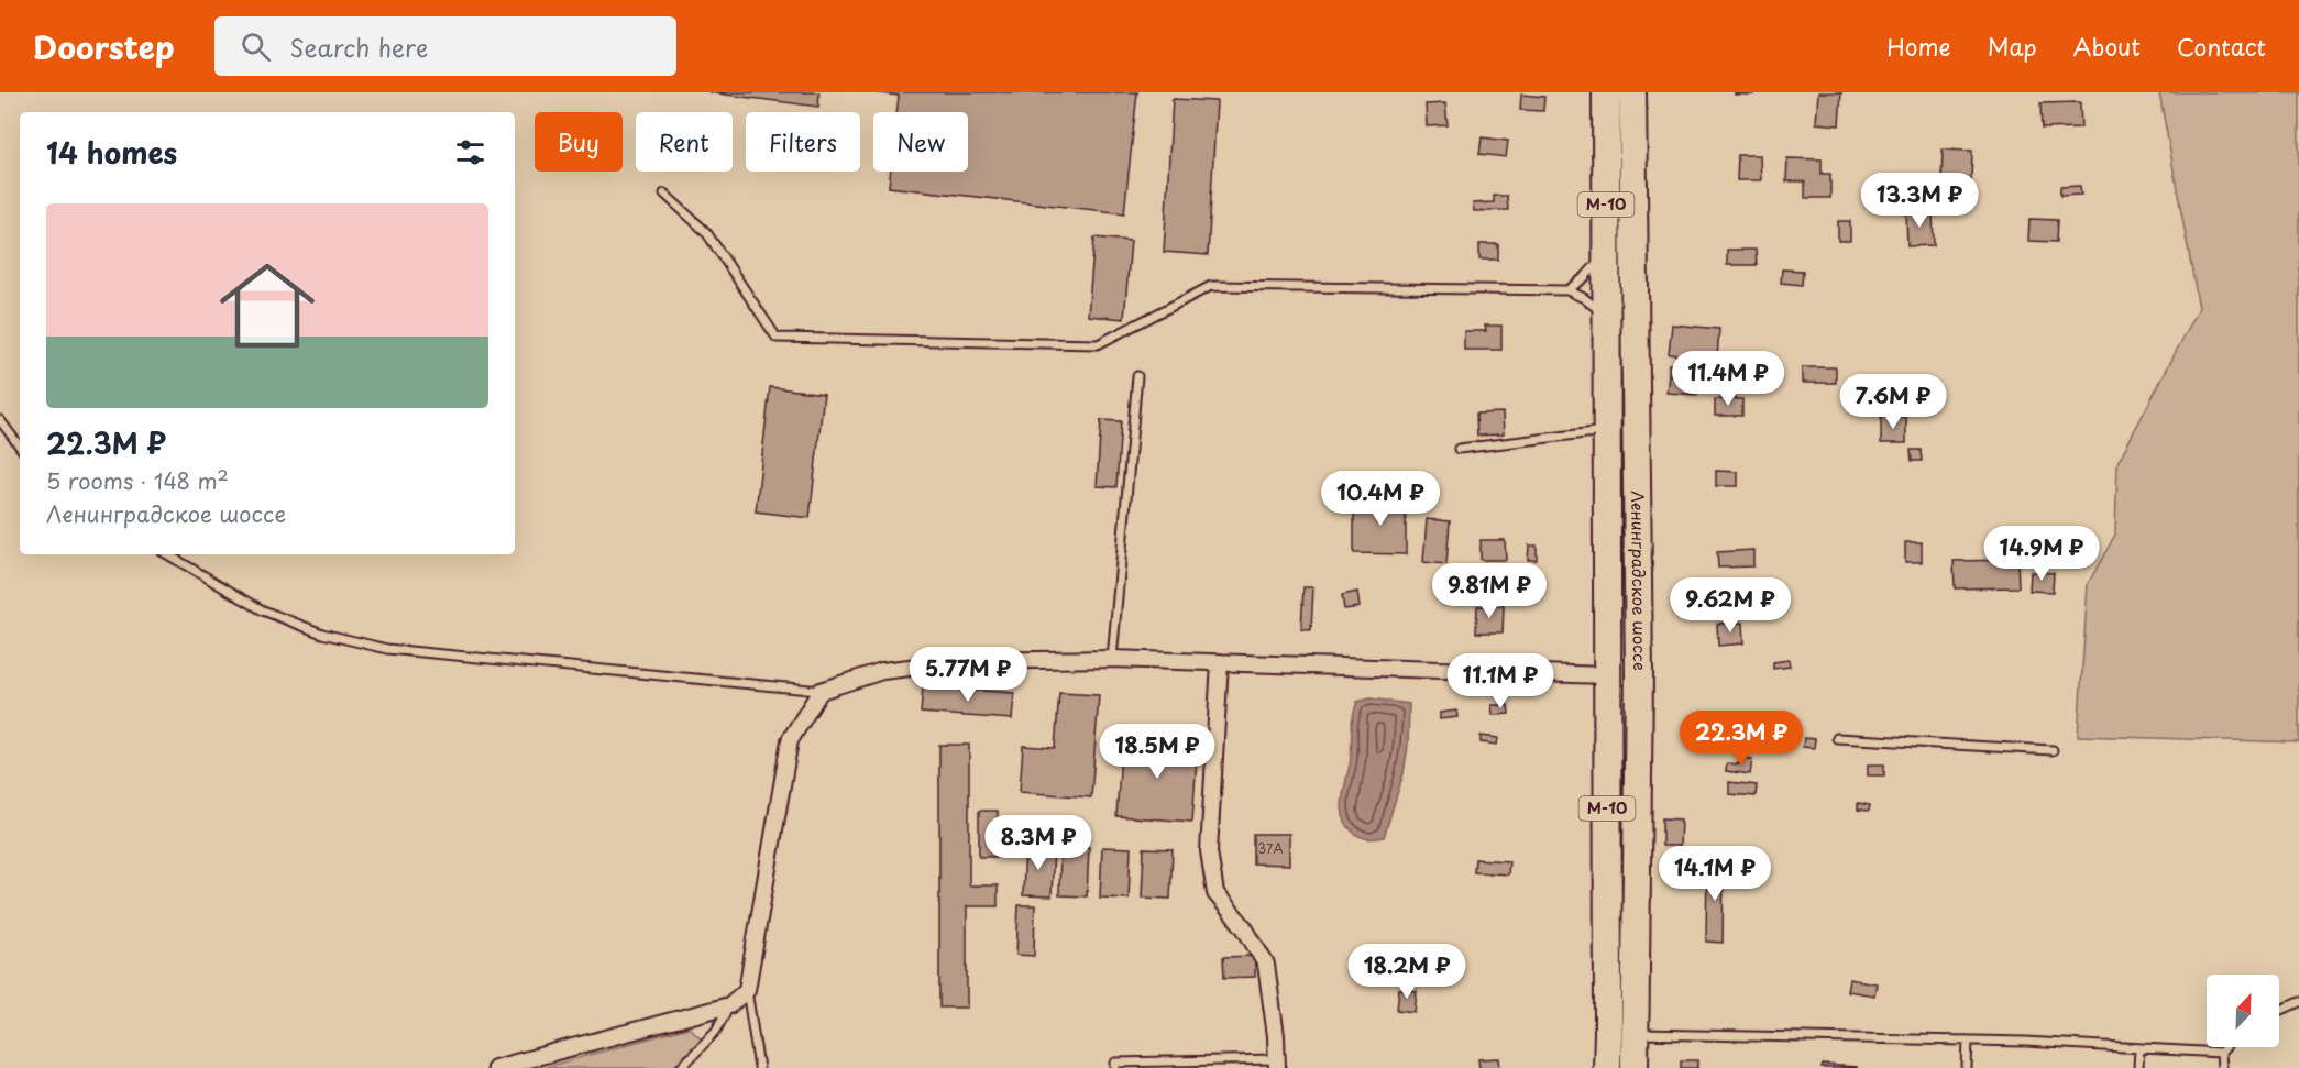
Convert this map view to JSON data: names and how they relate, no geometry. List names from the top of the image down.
{
  "streets": {
    "highway": ["М-10", "Ленинградское шоссе"]
  },
  "house_numbers": ["37А"],
  "north": "top right",
  "page": {
    "header": "Doorstep",
    "search": "Search here",
    "nav": [
      "Home",
      "Map",
      "About",
      "Contact"
    ],
    "chip": [
      "Buy",
      "Rent",
      "Filters",
      "New"
    ],
    "heading": "14 homes",
    "price": [
      "13.3M ₽",
      "11.4M ₽",
      "7.6M ₽",
      "10.4M ₽",
      "14.9M ₽",
      "9.81M ₽",
      "9.62M ₽",
      "5.77M ₽",
      "11.1M ₽",
      "22.3M ₽",
      "18.5M ₽",
      "8.3M ₽",
      "14.1M ₽",
      "18.2M ₽"
    ],
    "list": [
      {
        "name": "22.3M ₽",
        "note": "5 rooms · 148 m² · Ленинградское шоссе"
      }
    ]
  }
}
